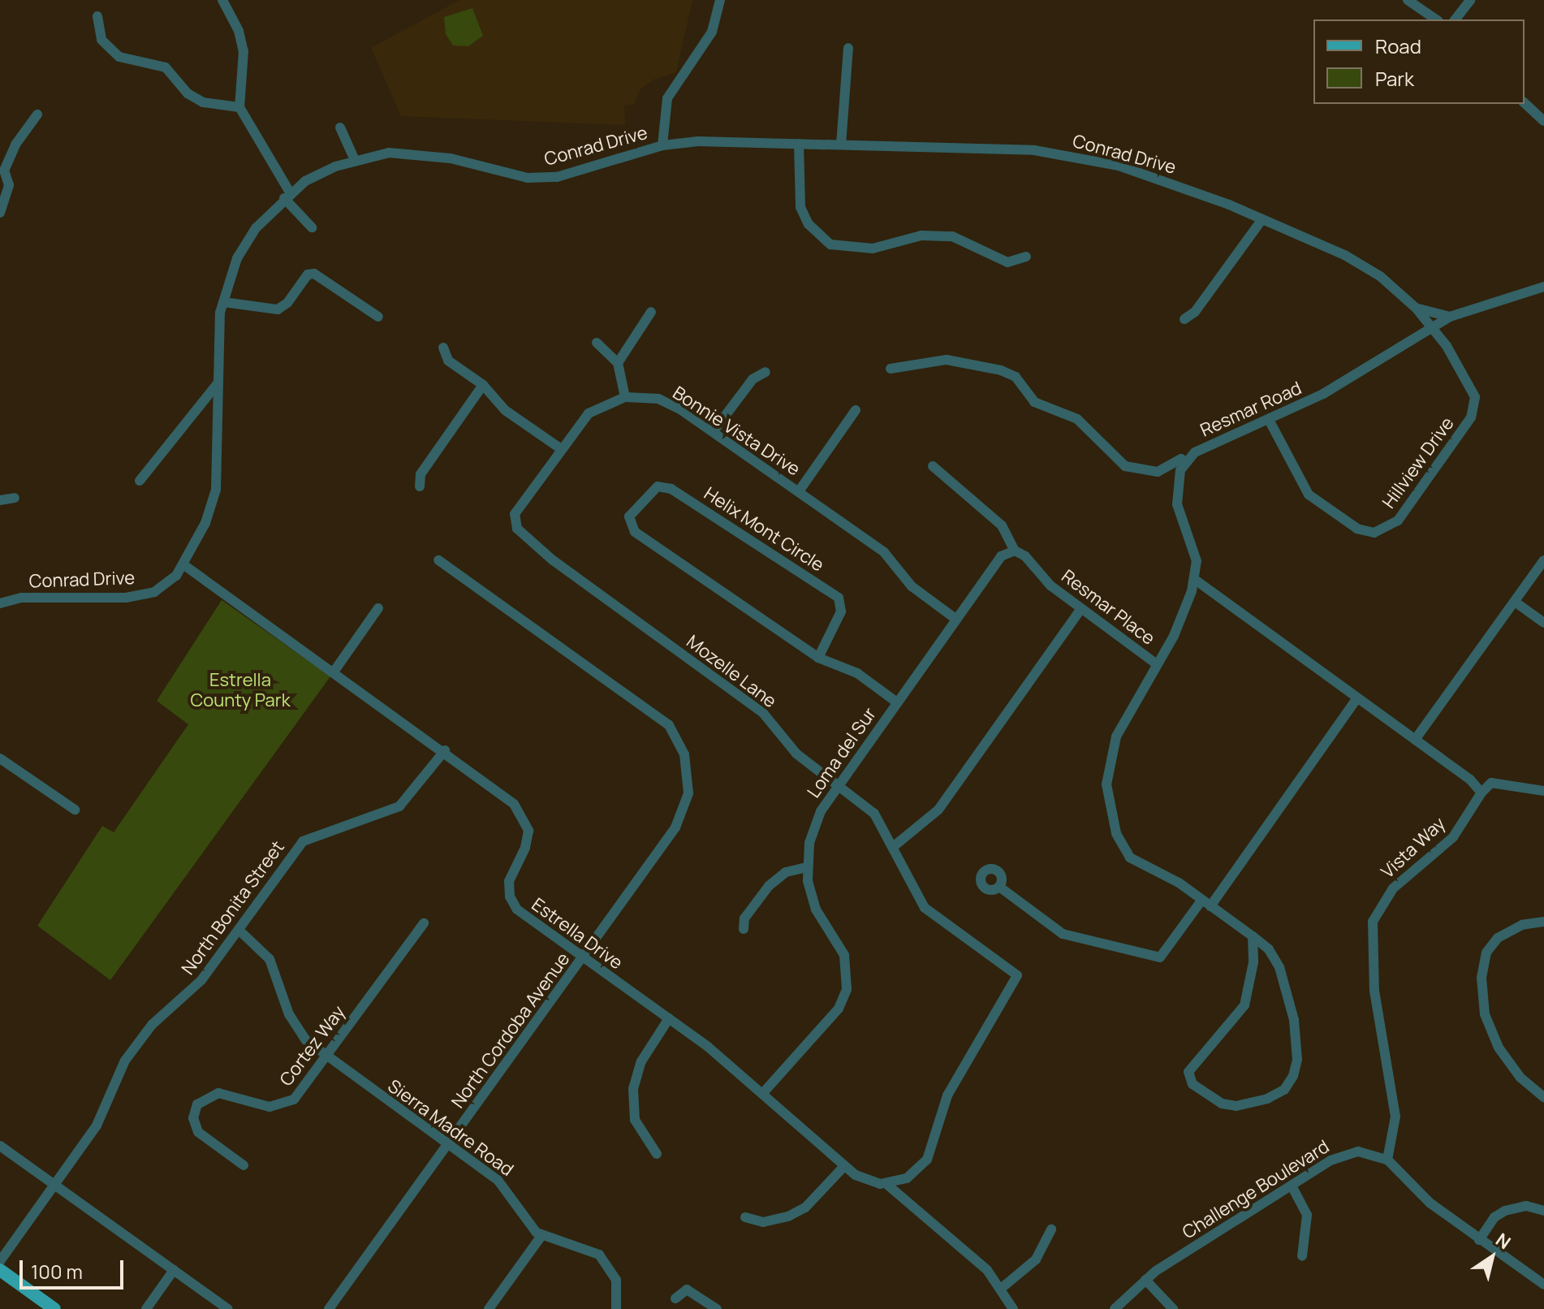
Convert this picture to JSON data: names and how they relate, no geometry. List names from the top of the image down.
{
  "streets": {
    "street": [
      "Conrad Drive",
      "Resmar Road",
      "Bonnie Vista Drive",
      "Hillview Drive",
      "Helix Mont Circle",
      "Resmar Place",
      "Mozelle Lane",
      "Loma del Sur",
      "Vista Way",
      "North Bonita Street",
      "Estrella Drive",
      "North Cordoba Avenue",
      "Cortez Way",
      "Sierra Madre Road",
      "Challenge Boulevard"
    ]
  },
  "crossings": [
    ["Conrad Drive", "Resmar Road"],
    ["Conrad Drive", "Hillview Drive"],
    ["Conrad Drive", "Estrella Drive"],
    ["Resmar Road", "Hillview Drive"],
    ["Bonnie Vista Drive", "Mozelle Lane"],
    ["Bonnie Vista Drive", "Loma del Sur"],
    ["Resmar Place", "Loma del Sur"],
    ["Mozelle Lane", "Loma del Sur"],
    ["Mozelle Lane", "Estrella Drive"],
    ["Loma del Sur", "Estrella Drive"],
    ["Vista Way", "Challenge Boulevard"],
    ["North Bonita Street", "Estrella Drive"],
    ["North Bonita Street", "Sierra Madre Road"],
    ["Estrella Drive", "North Cordoba Avenue"],
    ["North Cordoba Avenue", "Sierra Madre Road"],
    ["Cortez Way", "Sierra Madre Road"]
  ],
  "parks": ["Estrella County Park"],
  "legend": ["Road", "Park"],
  "scale_bar": "100 m",
  "north": "top right"
}
